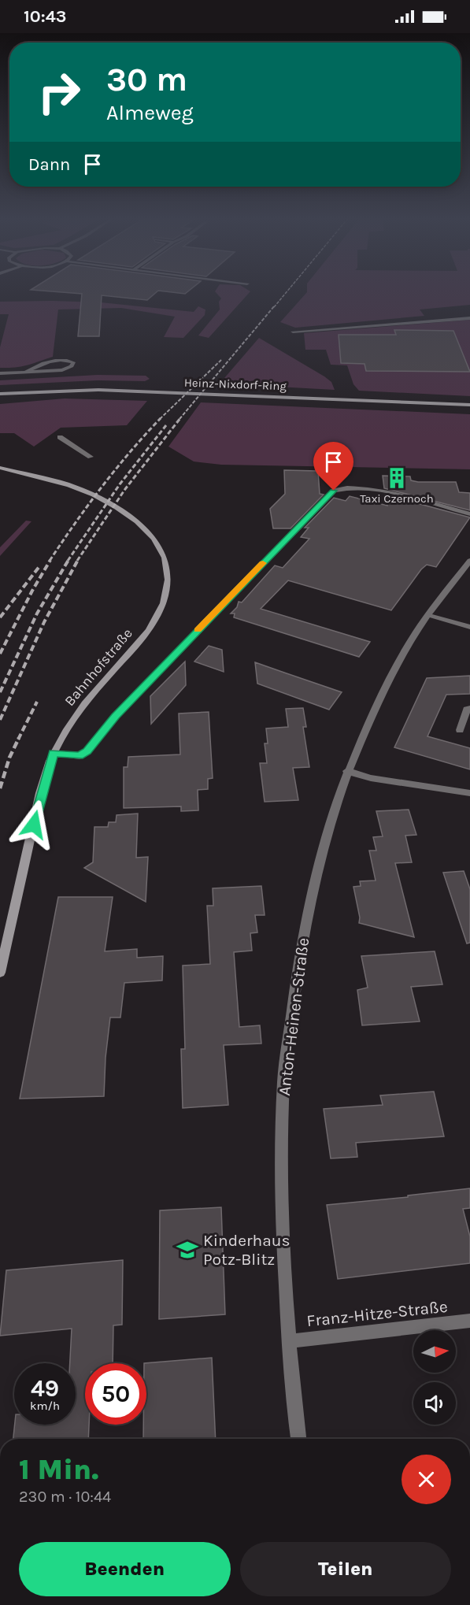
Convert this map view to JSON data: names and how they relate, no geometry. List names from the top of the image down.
{
  "streets": {
    "main road": ["Heinz-Nixdorf-Ring", "Bahnhofstraße"],
    "street": ["Anton-Heinen-Straße", "Franz-Hitze-Straße"]
  },
  "crossings": [
    ["Anton-Heinen-Straße", "Franz-Hitze-Straße"]
  ],
  "places": {
    "building": ["Taxi Czernoch"],
    "school or university": ["Kinderhaus Potz-Blitz"]
  },
  "north": "right",
  "page": {
    "status": "10:43",
    "turn": ["30 m", "Almeweg"],
    "then": "Dann",
    "speed": "49 km/h",
    "limit": "50",
    "heading": ["1 Min.", "230 m · 10:44"],
    "buttons": ["Beenden", "Teilen"]
  }
}
